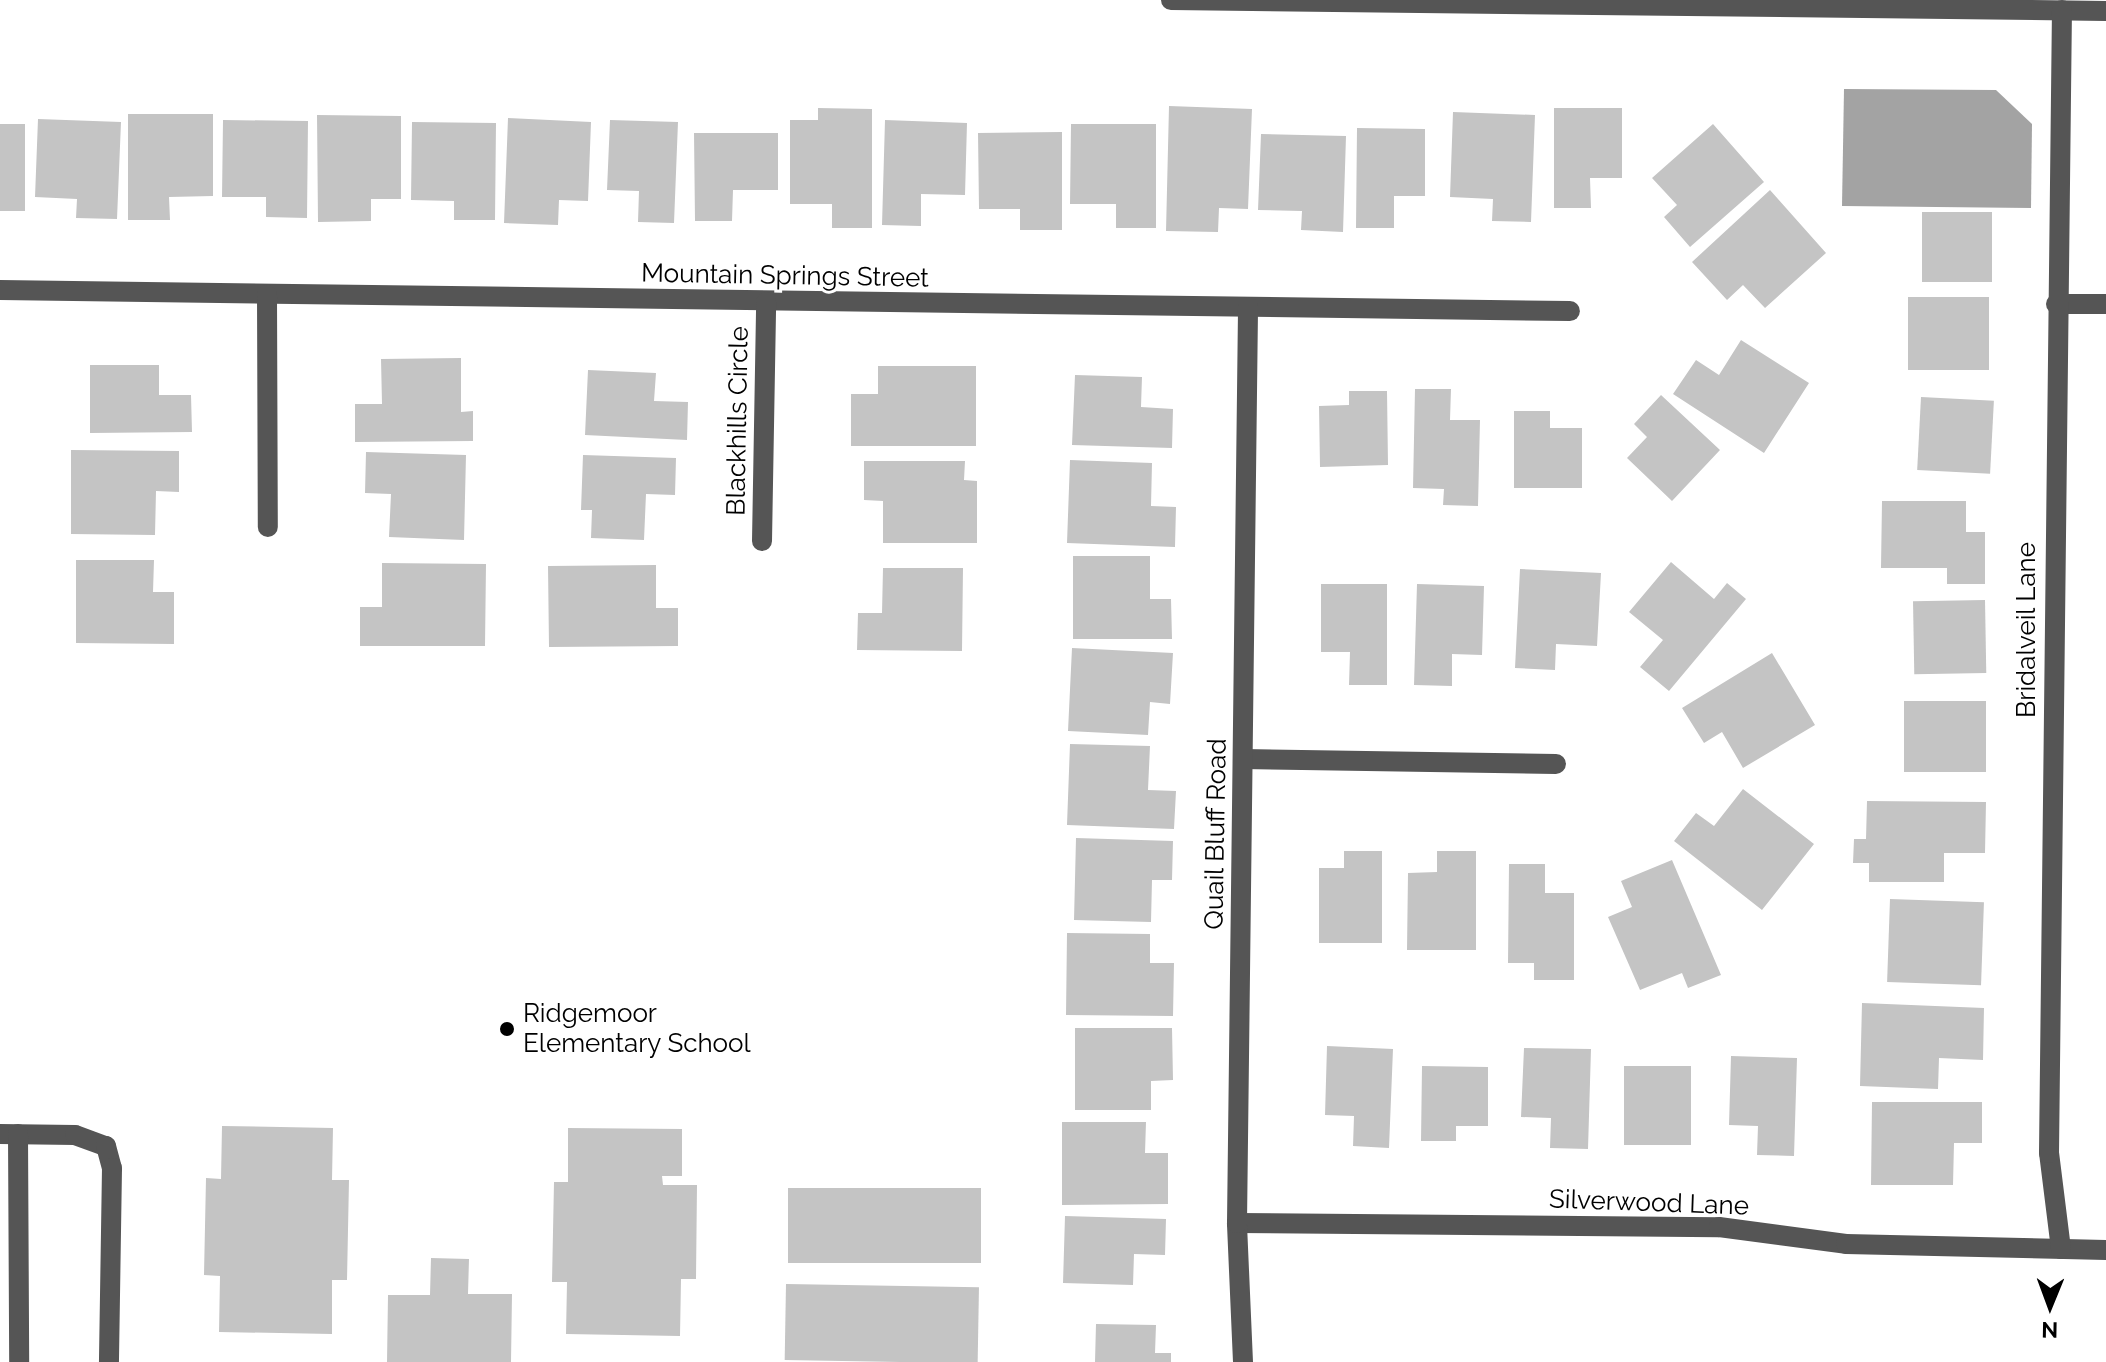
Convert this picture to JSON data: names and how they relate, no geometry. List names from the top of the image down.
{
  "streets": {
    "street": [
      "Mountain Springs Street",
      "Blackhills Circle",
      "Bridalveil Lane",
      "Quail Bluff Road",
      "Silverwood Lane"
    ]
  },
  "crossings": [
    ["Mountain Springs Street", "Blackhills Circle"],
    ["Mountain Springs Street", "Quail Bluff Road"],
    ["Bridalveil Lane", "Silverwood Lane"],
    ["Quail Bluff Road", "Silverwood Lane"]
  ],
  "places": ["Ridgemoor Elementary School"],
  "north": "bottom"
}
